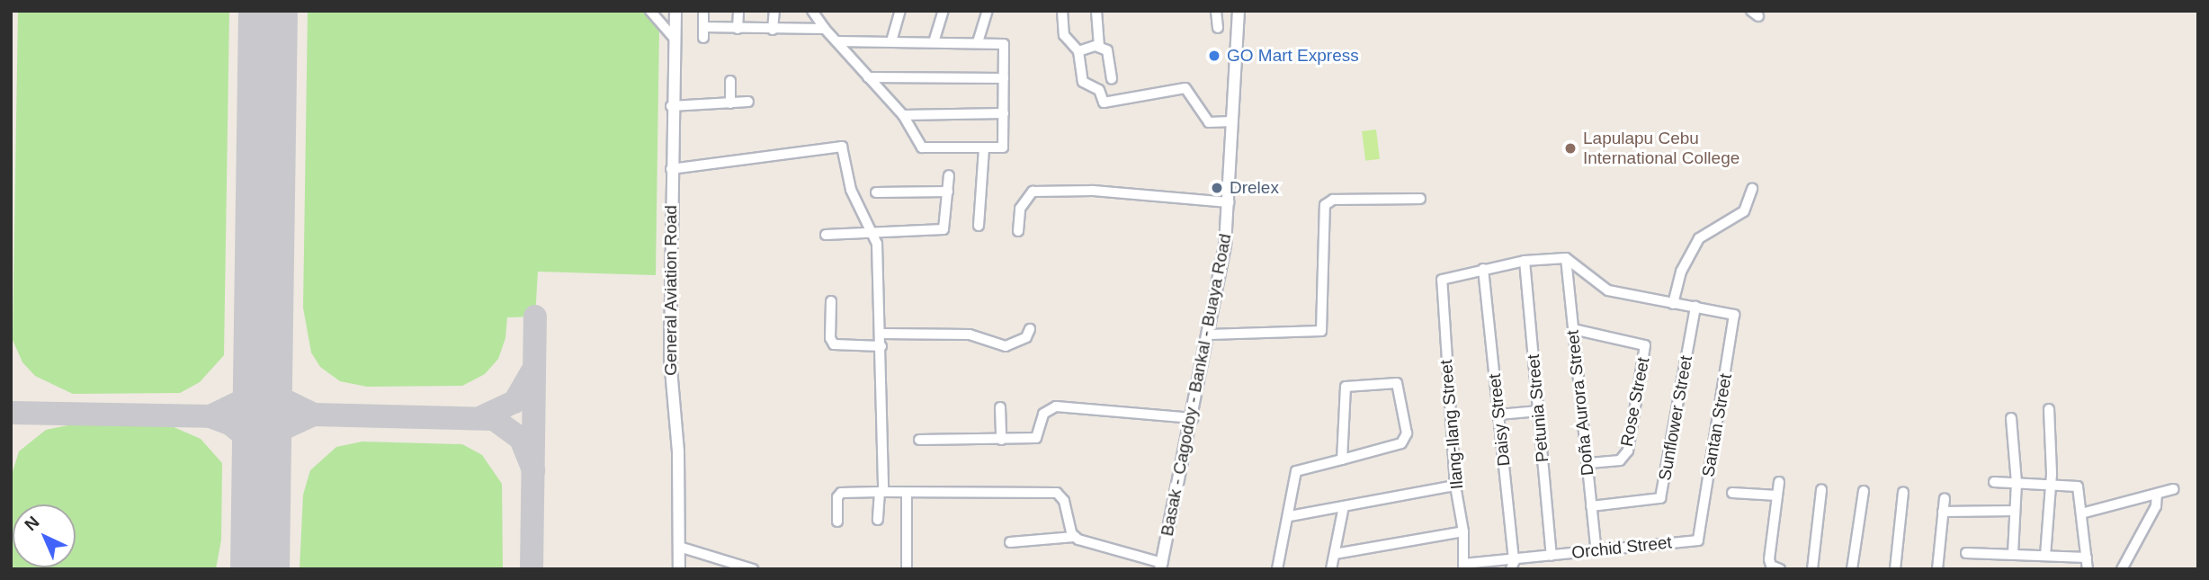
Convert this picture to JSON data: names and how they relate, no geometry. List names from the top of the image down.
{
  "streets": {
    "main road": ["General Aviation Road", "Basak - Cagodoy - Bankal - Buaya Road"],
    "street": [
      "Rose Street",
      "Doña Aurora Street",
      "Petunia Street",
      "Sunflower Street",
      "Daisy Street",
      "Ilang-Ilang Street",
      "Santan Street",
      "Orchid Street"
    ]
  },
  "crossings": [
    ["Rose Street", "Doña Aurora Street"],
    ["Doña Aurora Street", "Sunflower Street"],
    ["Doña Aurora Street", "Orchid Street"],
    ["Petunia Street", "Orchid Street"],
    ["Sunflower Street", "Santan Street"],
    ["Daisy Street", "Ilang-Ilang Street"],
    ["Daisy Street", "Orchid Street"],
    ["Ilang-Ilang Street", "Orchid Street"],
    ["Santan Street", "Orchid Street"]
  ],
  "places": ["GO Mart Express", "Lapulapu Cebu International College", "Drelex"],
  "north": "top left"
}
